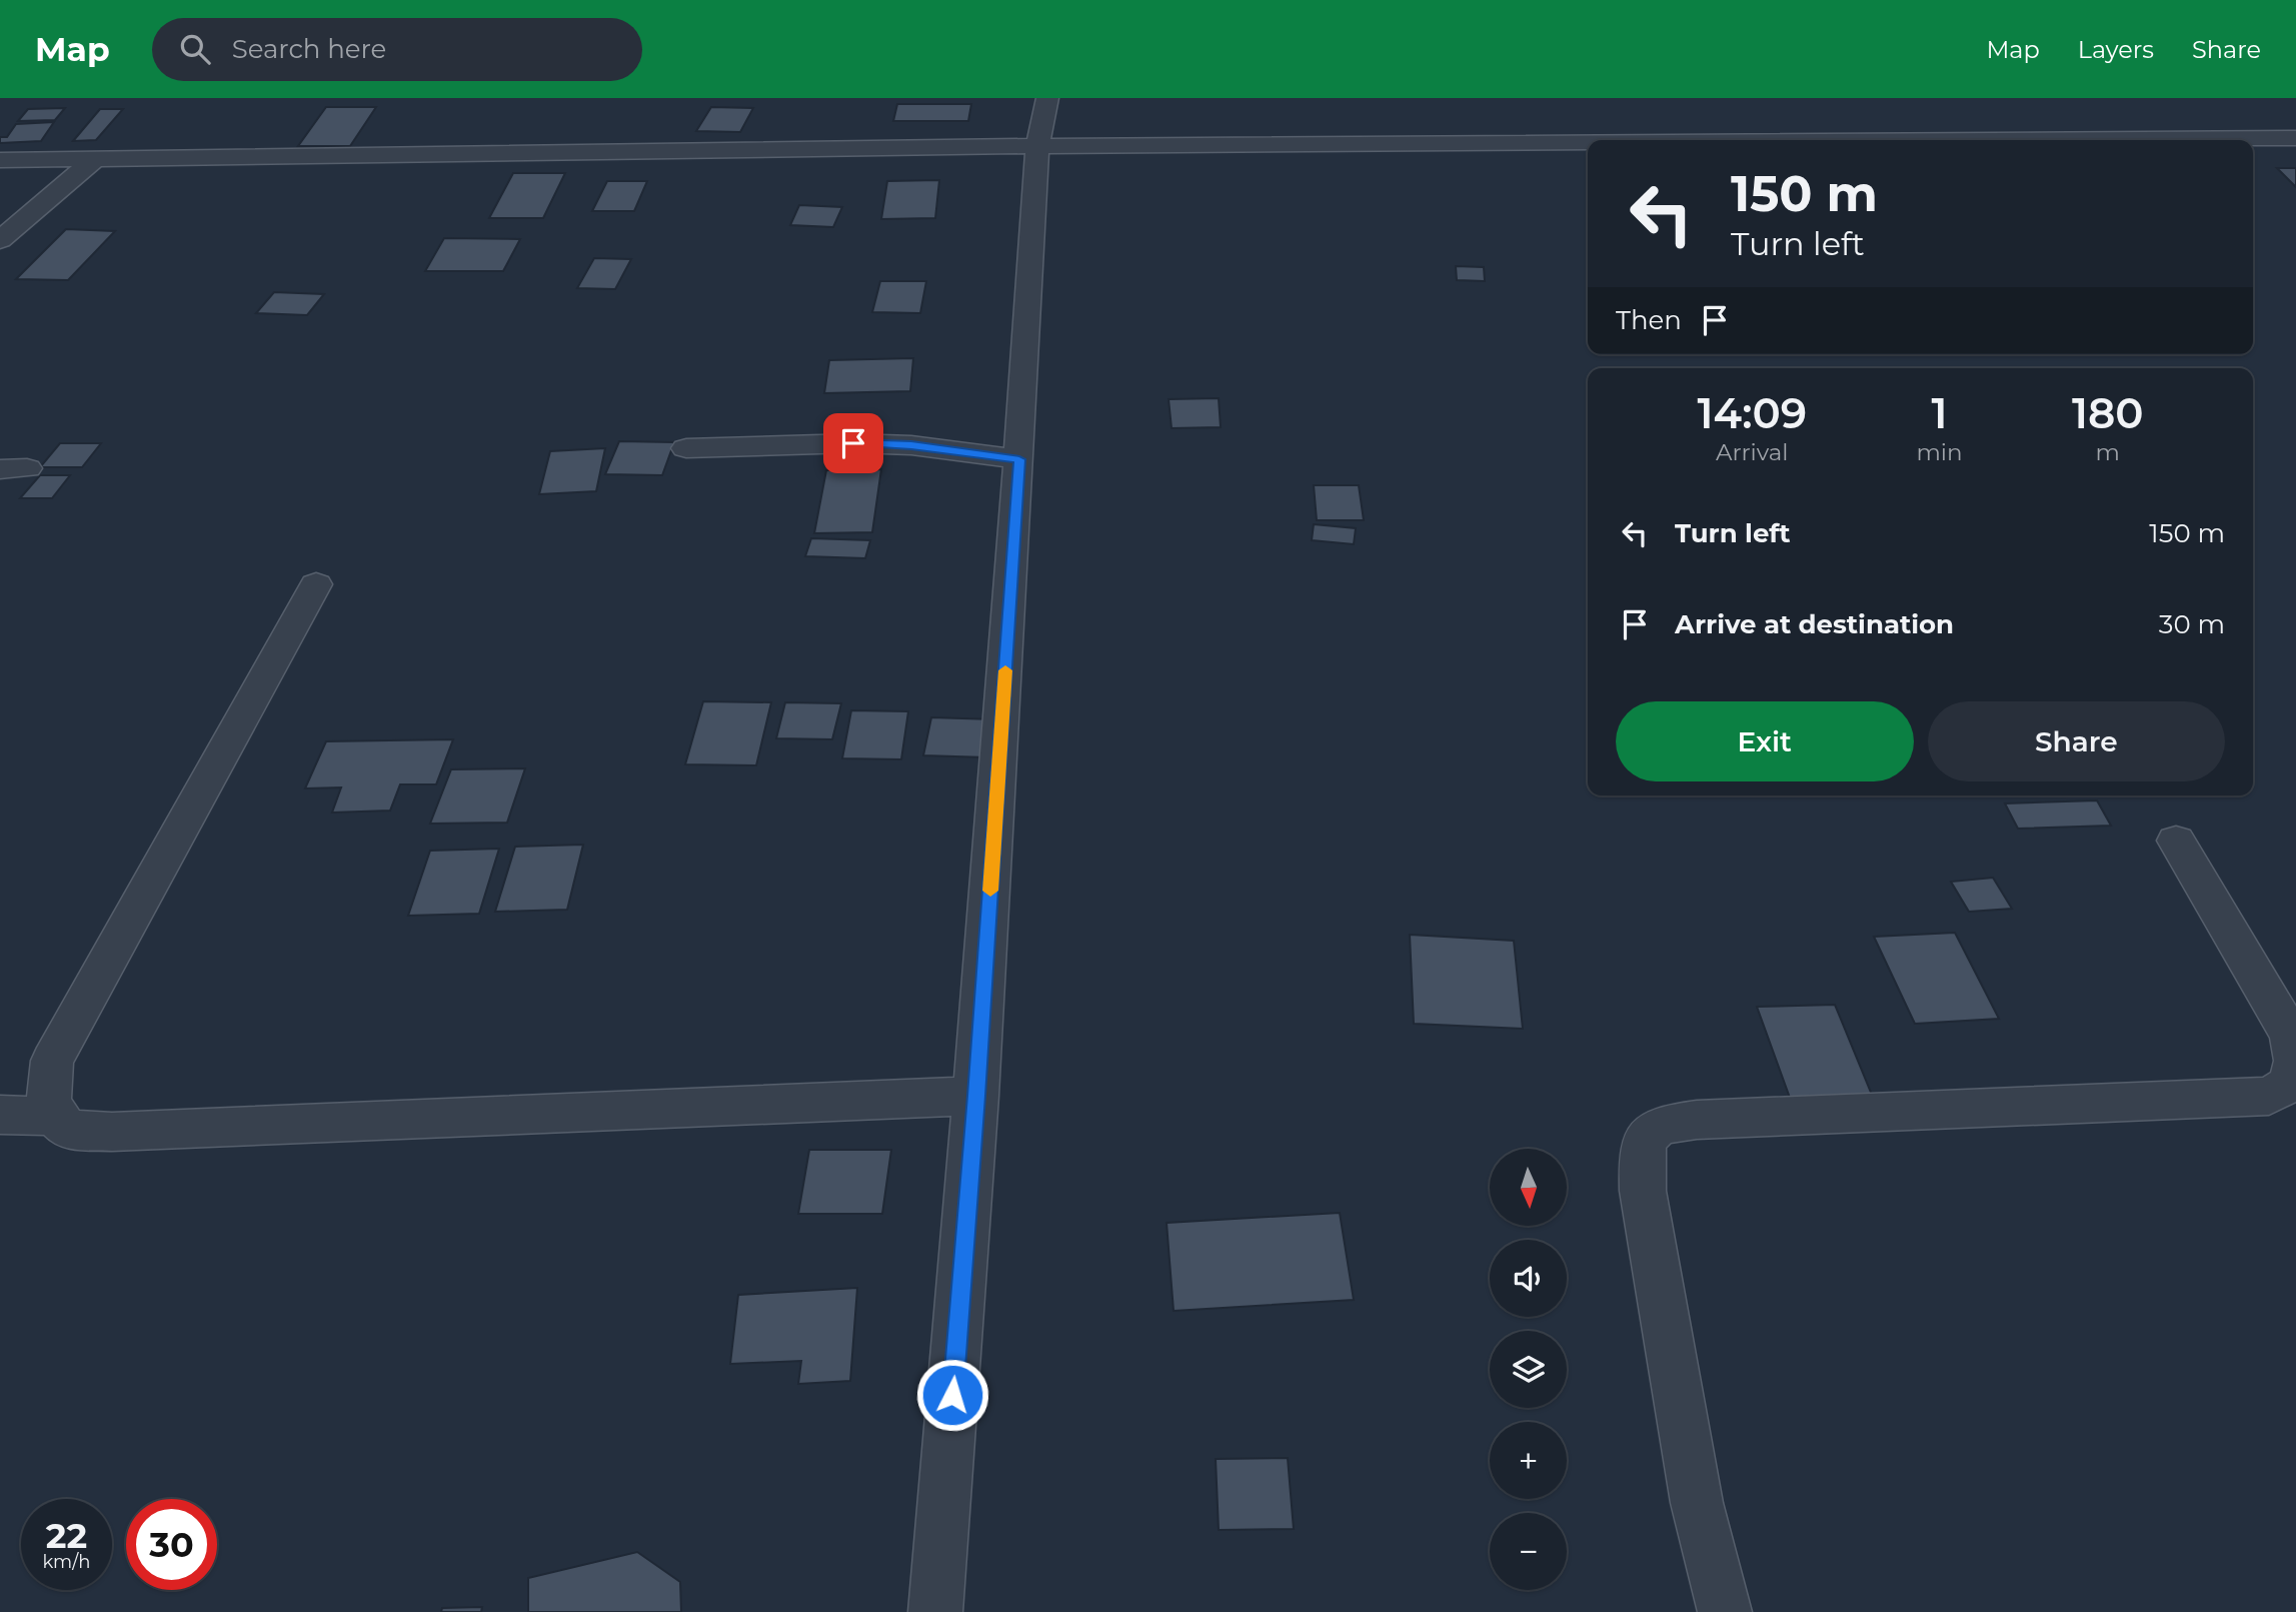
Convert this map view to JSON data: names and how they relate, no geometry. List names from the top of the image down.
{
  "north": "bottom",
  "page": {
    "header": "Map",
    "search": "Search here",
    "nav": ["Map", "Layers", "Share"],
    "turn": ["150 m", "Turn left"],
    "then": "Then",
    "eta": [
      "14:09",
      "Arrival",
      "1",
      "min",
      "180",
      "m"
    ],
    "list": [
      {
        "name": "Turn left",
        "value": "150 m"
      },
      {
        "name": "Arrive at destination",
        "value": "30 m"
      }
    ],
    "buttons": ["Exit", "Share"],
    "map_buttons": ["+", "−"],
    "speed": "22 km/h",
    "limit": "30"
  }
}
